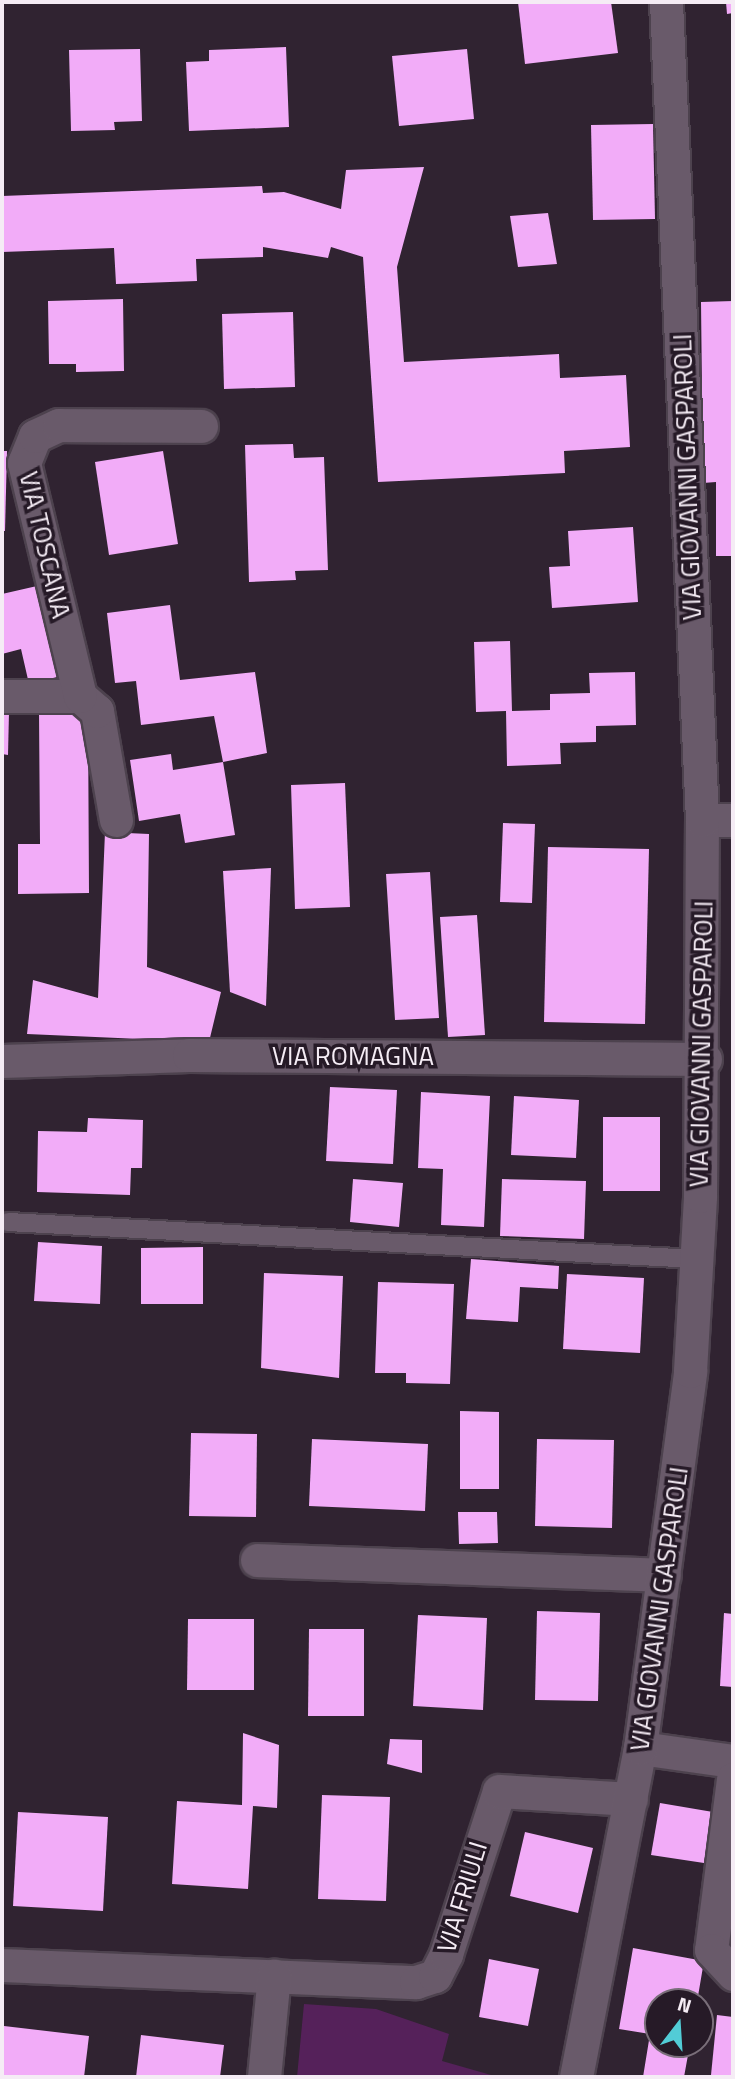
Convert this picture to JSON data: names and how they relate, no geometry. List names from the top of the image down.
{
  "streets": {
    "street": [
      "VIA GIOVANNI GASPAROLI",
      "VIA TOSCANA",
      "VIA ROMAGNA",
      "VIA FRIULI"
    ]
  },
  "crossings": [
    ["VIA GIOVANNI GASPAROLI", "VIA ROMAGNA"],
    ["VIA GIOVANNI GASPAROLI", "VIA FRIULI"]
  ],
  "north": "top"
}
